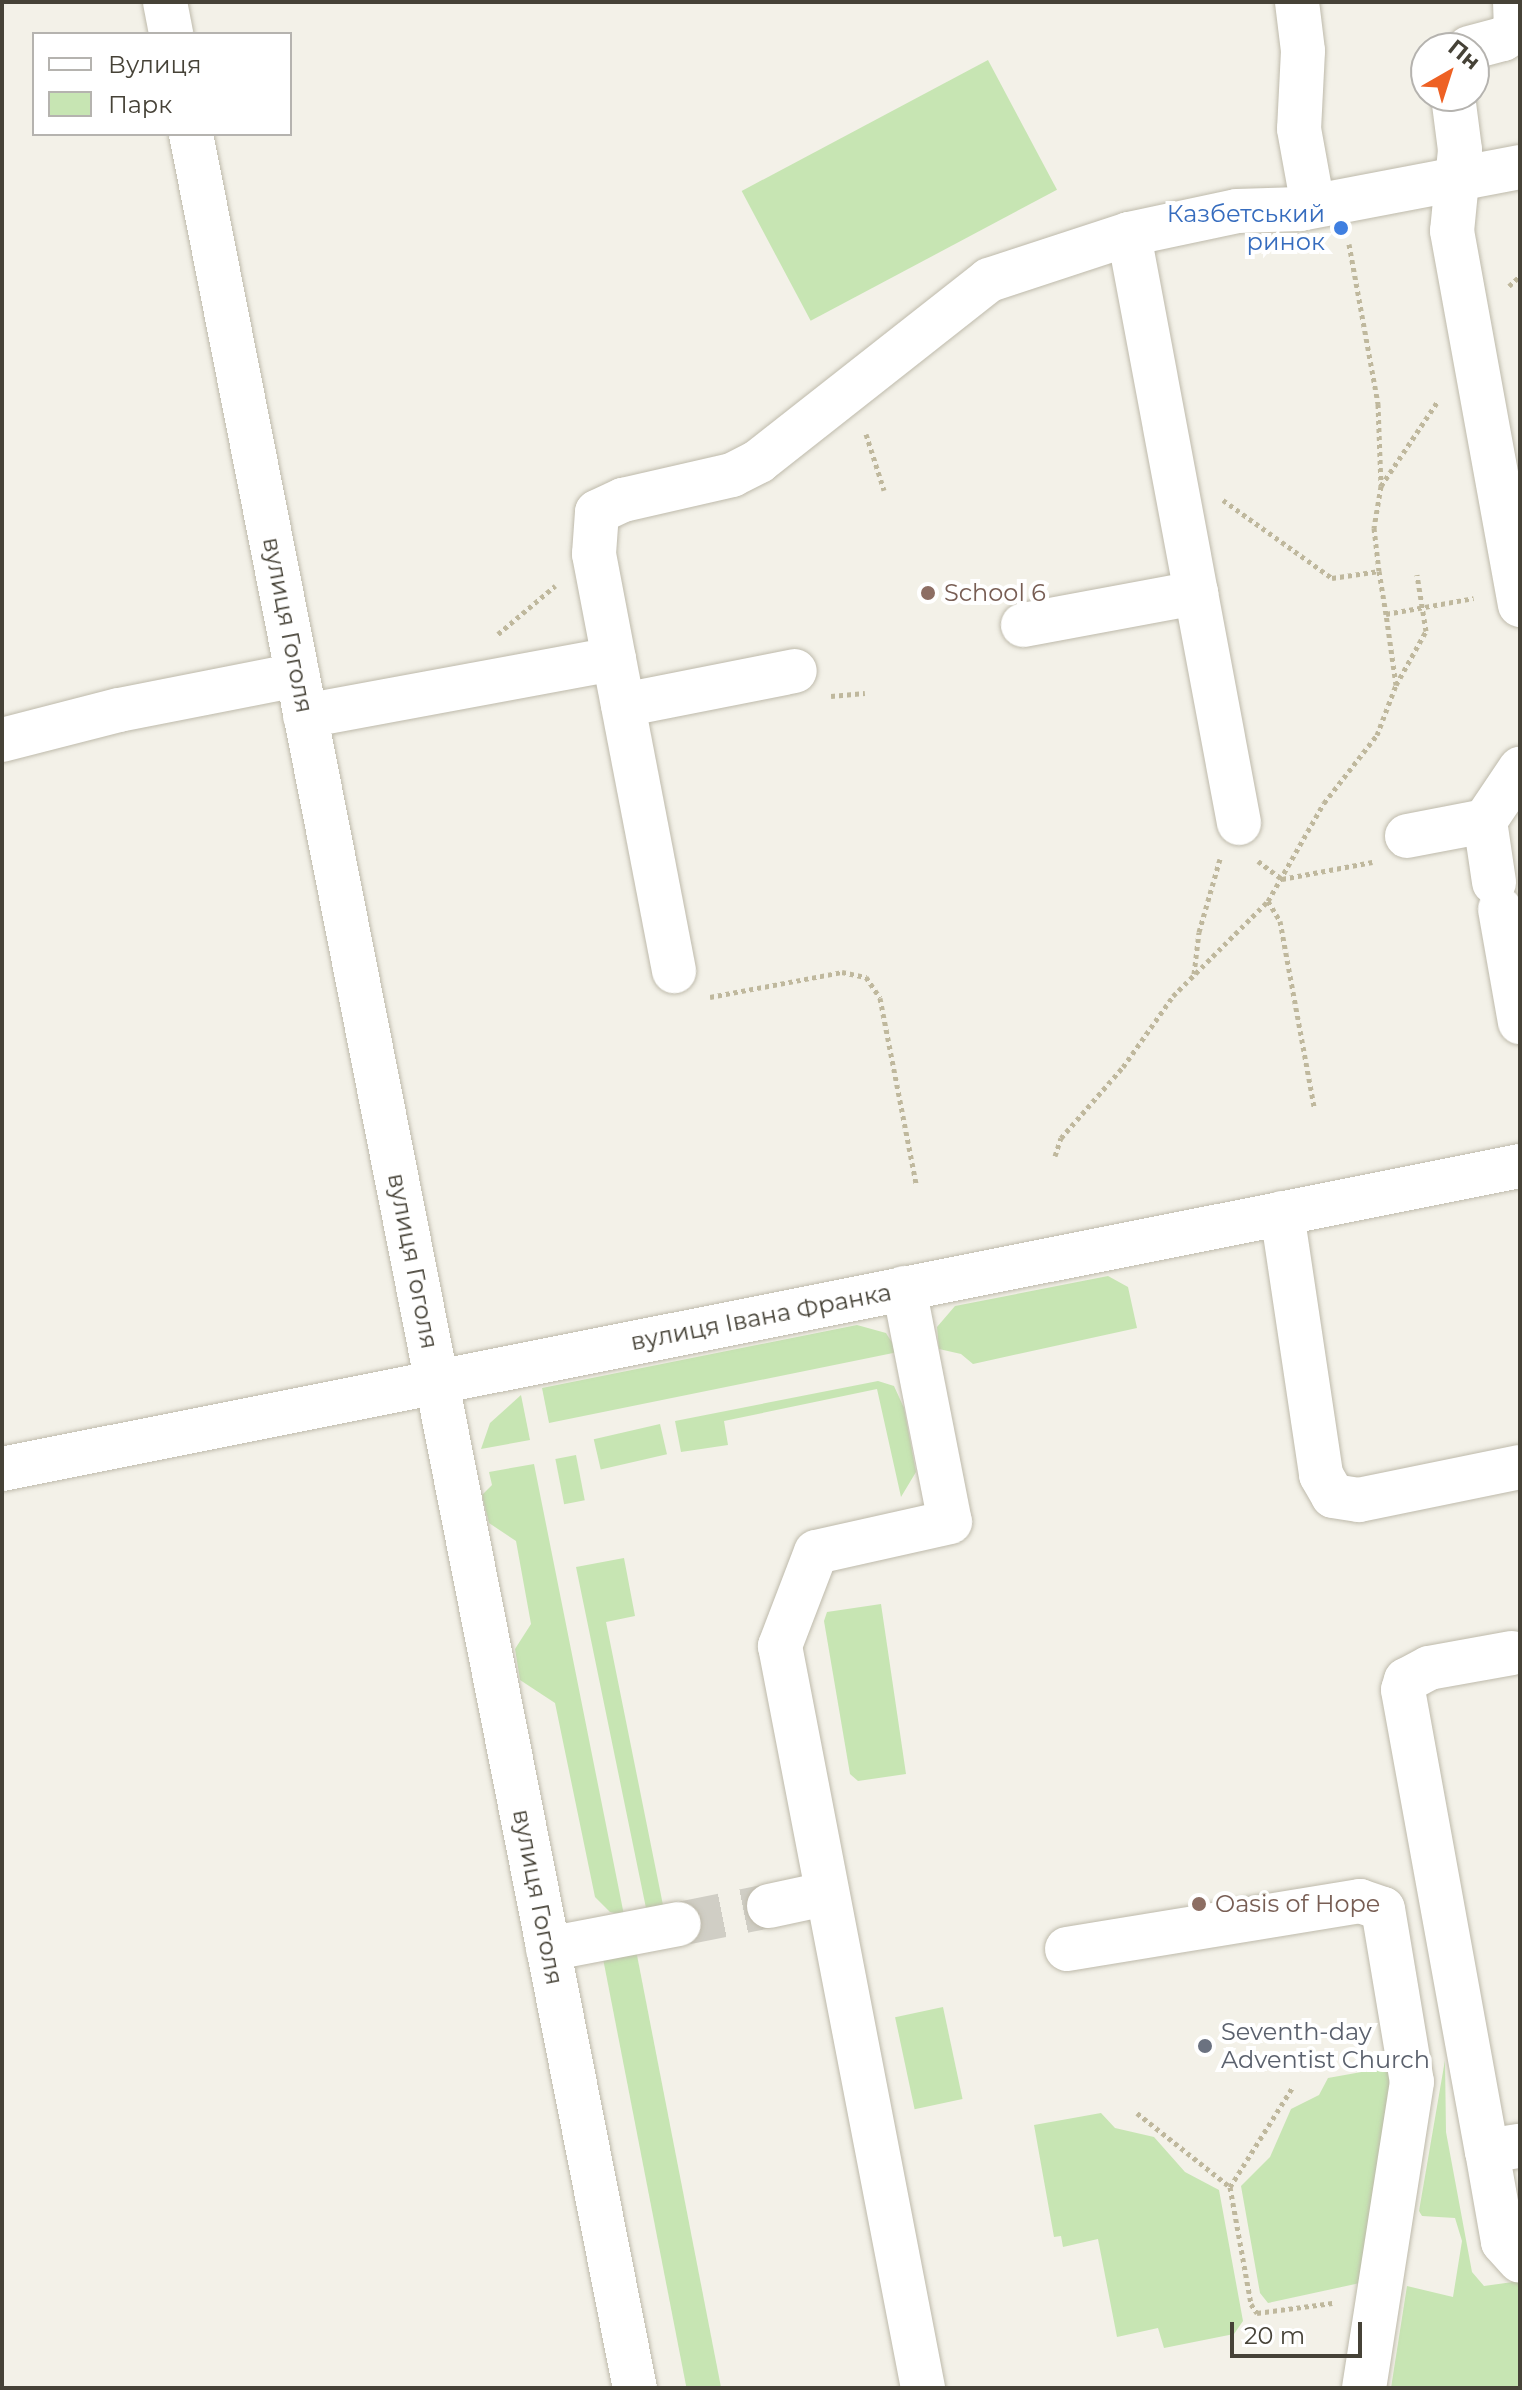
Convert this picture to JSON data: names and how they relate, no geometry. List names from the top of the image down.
{
  "streets": {
    "street": ["вулиця Гоголя", "вулиця Івана Франка"]
  },
  "crossings": [
    ["вулиця Гоголя", "вулиця Івана Франка"]
  ],
  "places": [
    "Казбетський ринок",
    "School 6",
    "Oasis of Hope",
    "Seventh-day Adventist Church"
  ],
  "legend": ["Вулиця", "Парк"],
  "scale_bar": "20 m",
  "north": "top right"
}
